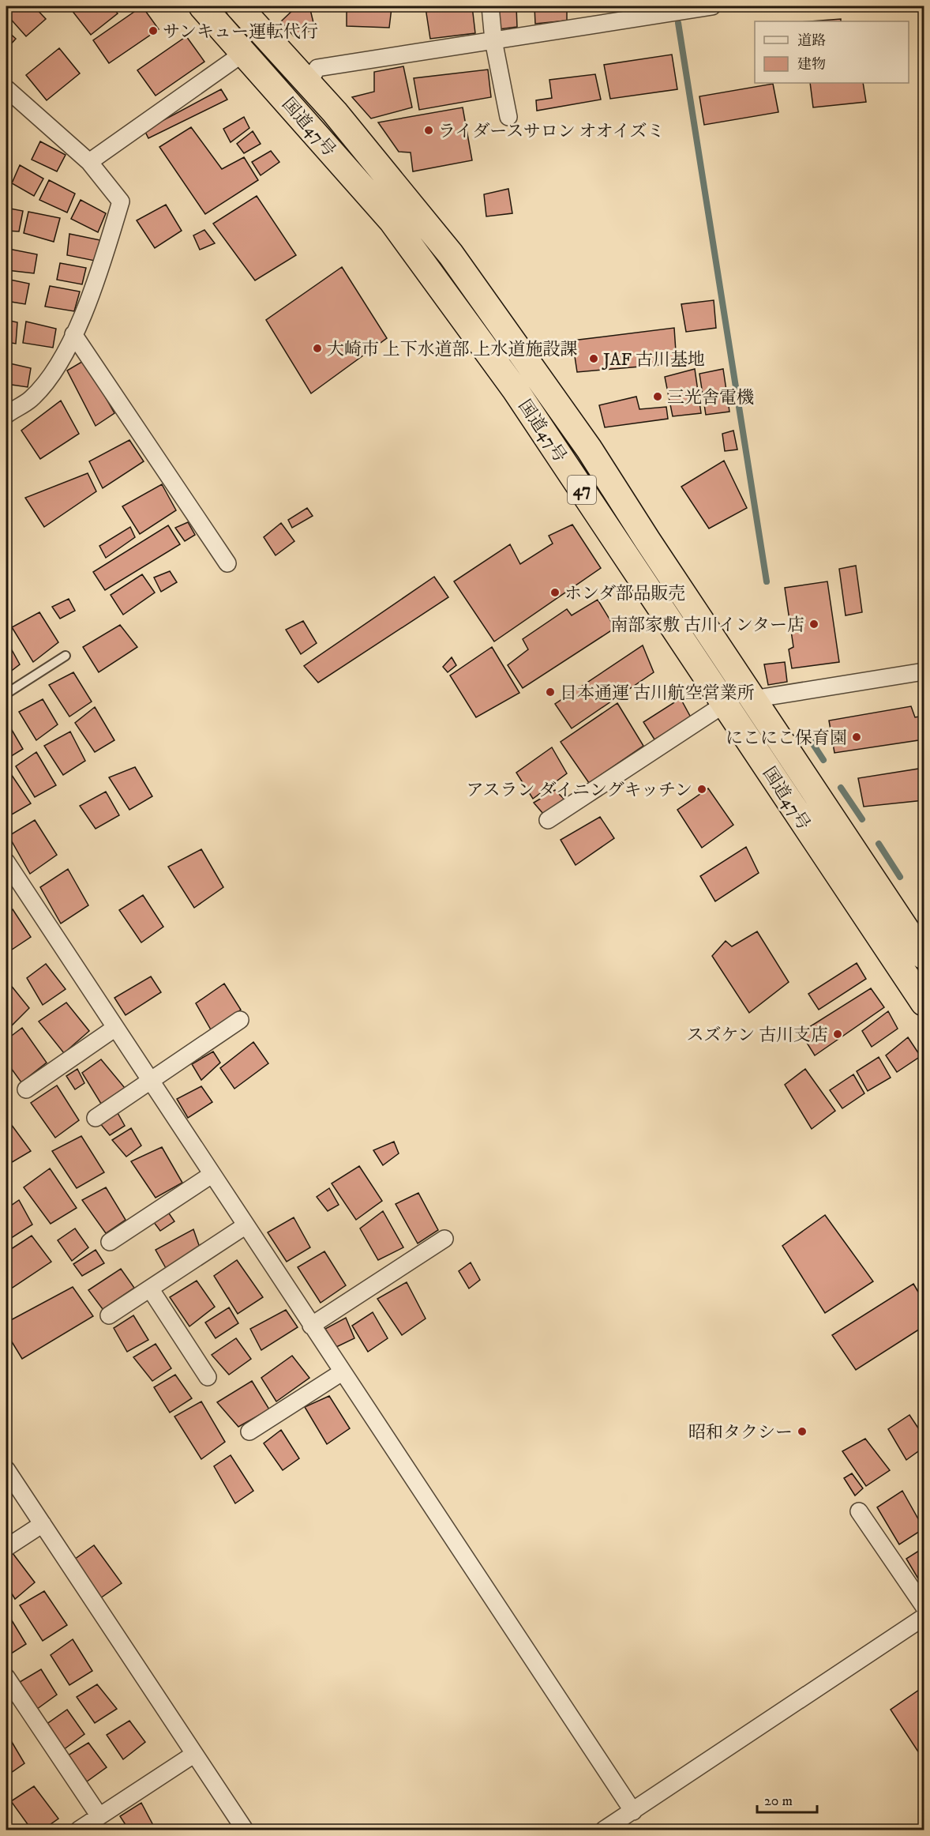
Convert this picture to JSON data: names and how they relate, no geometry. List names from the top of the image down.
{
  "streets": {
    "highway": ["国道47号", "47"]
  },
  "places": [
    "サンキュー運転代行",
    "ライダースサロン オオイズミ",
    "大崎市 上下水道部 上水道施設課",
    "JAF 古川基地",
    "三光舎電機",
    "ホンダ部品販売",
    "南部家敷 古川インター店",
    "日本通運 古川航空営業所",
    "にこにこ保育園",
    "アスラン ダイニングキッチン",
    "スズケン 古川支店",
    "昭和タクシー"
  ],
  "legend": ["道路", "建物"],
  "scale_bar": "20 m"
}
